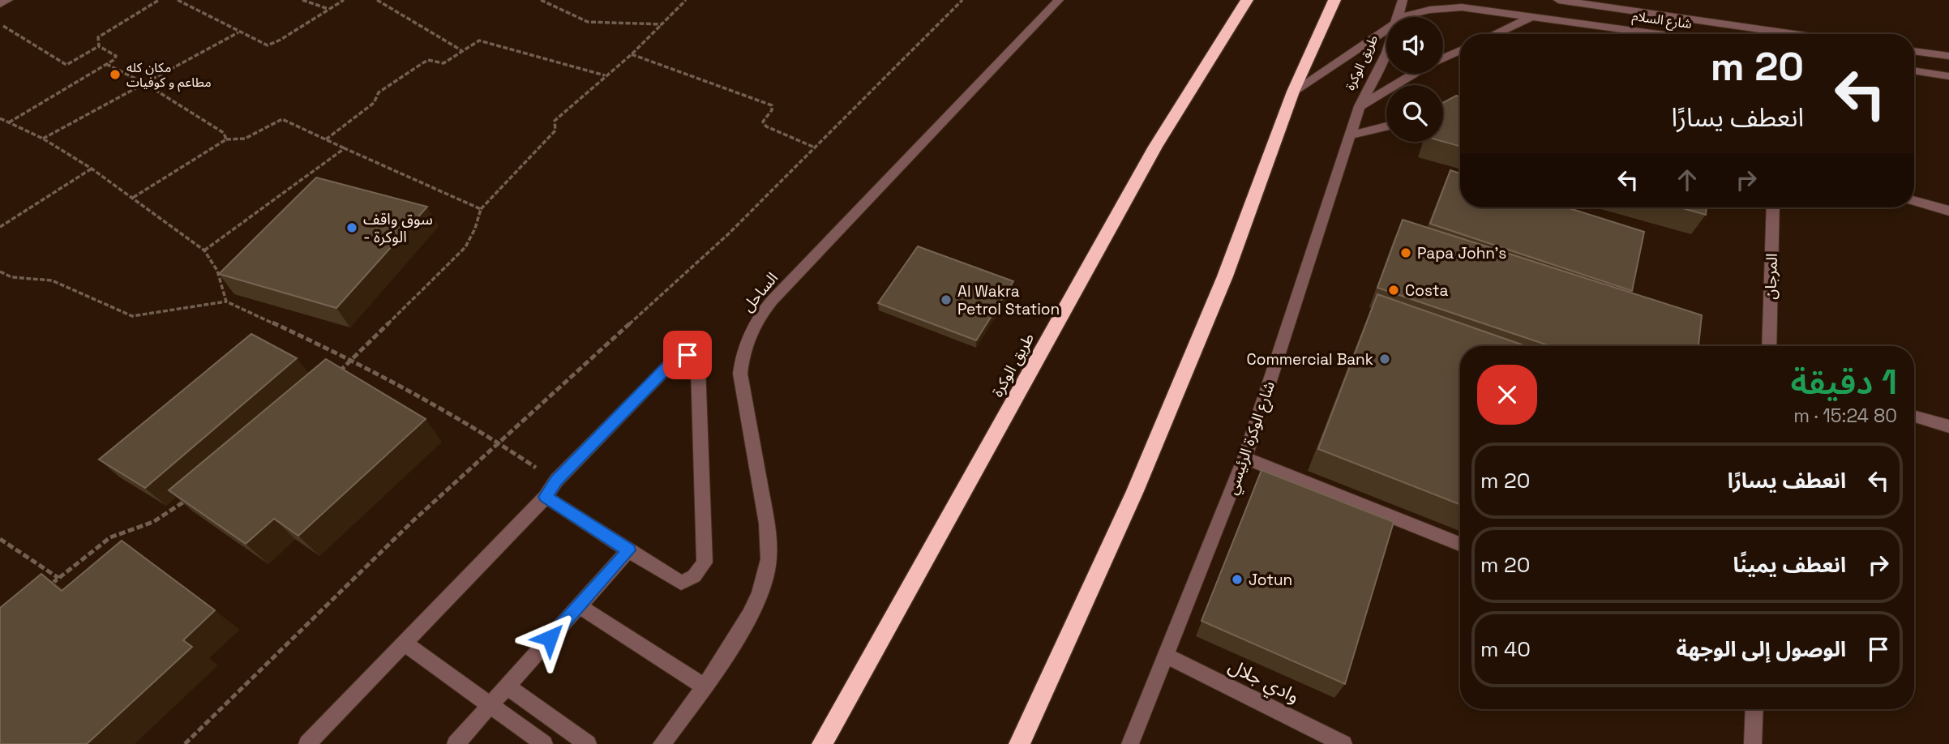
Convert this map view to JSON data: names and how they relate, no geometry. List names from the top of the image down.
{
  "streets": {
    "highway": ["طريق الوكرة"],
    "street": [
      "شارع السلام",
      "المرجان",
      "الساحل",
      "شارع الوكرة الرئيسي",
      "وادي جلال"
    ]
  },
  "crossings": [
    ["طريق الوكرة", "شارع الوكرة الرئيسي"],
    ["شارع الوكرة الرئيسي", "وادي جلال"]
  ],
  "places": [
    "مكان كله مطاعم و كوفيات",
    "سوق واقف - الوكرة",
    "Papa John's",
    "Costa",
    "Al Wakra Petrol Station",
    "Commercial Bank",
    "Jotun"
  ],
  "page": {
    "turn": ["20 m", "انعطف يسارًا"],
    "heading": ["1 دقيقة", "80 m · 15:24"],
    "list": [
      {
        "name": "انعطف يسارًا",
        "value": "20 m"
      },
      {
        "name": "انعطف يمينًا",
        "value": "20 m"
      },
      {
        "name": "الوصول إلى الوجهة",
        "value": "40 m"
      }
    ]
  }
}
